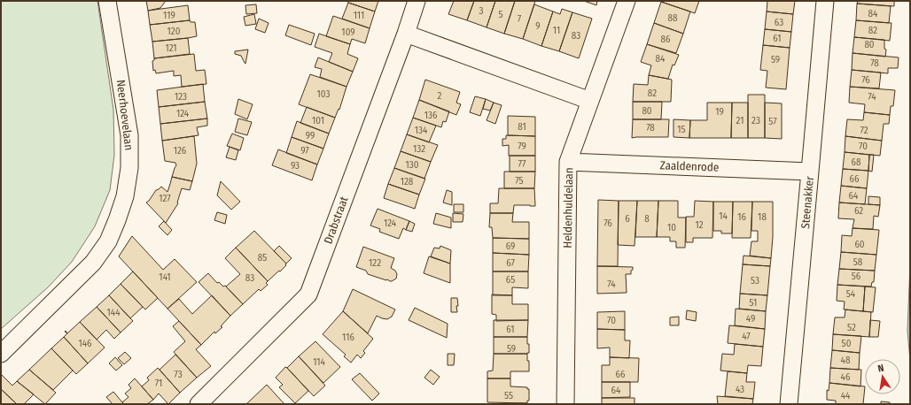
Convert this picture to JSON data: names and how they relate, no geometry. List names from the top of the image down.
{
  "streets": {
    "street": [
      "Neerhoevelaan",
      "Zaaldenrode",
      "Steenakker",
      "Heldenhuldelaan",
      "Drabstraat"
    ]
  },
  "crossings": [
    ["Zaaldenrode", "Steenakker"],
    ["Zaaldenrode", "Heldenhuldelaan"]
  ],
  "house_numbers": [
    "3",
    "84",
    "5",
    "119",
    "111",
    "88",
    "7",
    "63",
    "9",
    "11",
    "82",
    "120",
    "109",
    "83",
    "61",
    "86",
    "80",
    "121",
    "84",
    "59",
    "78",
    "76",
    "82",
    "103",
    "2",
    "123",
    "74",
    "80",
    "19",
    "124",
    "136",
    "101",
    "21",
    "23",
    "57",
    "81",
    "78",
    "15",
    "134",
    "72",
    "99",
    "79",
    "70",
    "132",
    "126",
    "97",
    "68",
    "77",
    "130",
    "93",
    "66",
    "75",
    "128",
    "64",
    "127",
    "62",
    "14",
    "16",
    "18",
    "6",
    "8",
    "124",
    "76",
    "12",
    "10",
    "60",
    "69",
    "85",
    "58",
    "122",
    "67",
    "56",
    "141",
    "83",
    "65",
    "53",
    "74",
    "54",
    "51",
    "144",
    "49",
    "70",
    "52",
    "61",
    "47",
    "116",
    "146",
    "50",
    "59",
    "48",
    "114",
    "73",
    "66",
    "46",
    "71",
    "43",
    "64",
    "55",
    "44"
  ],
  "north": "top"
}
